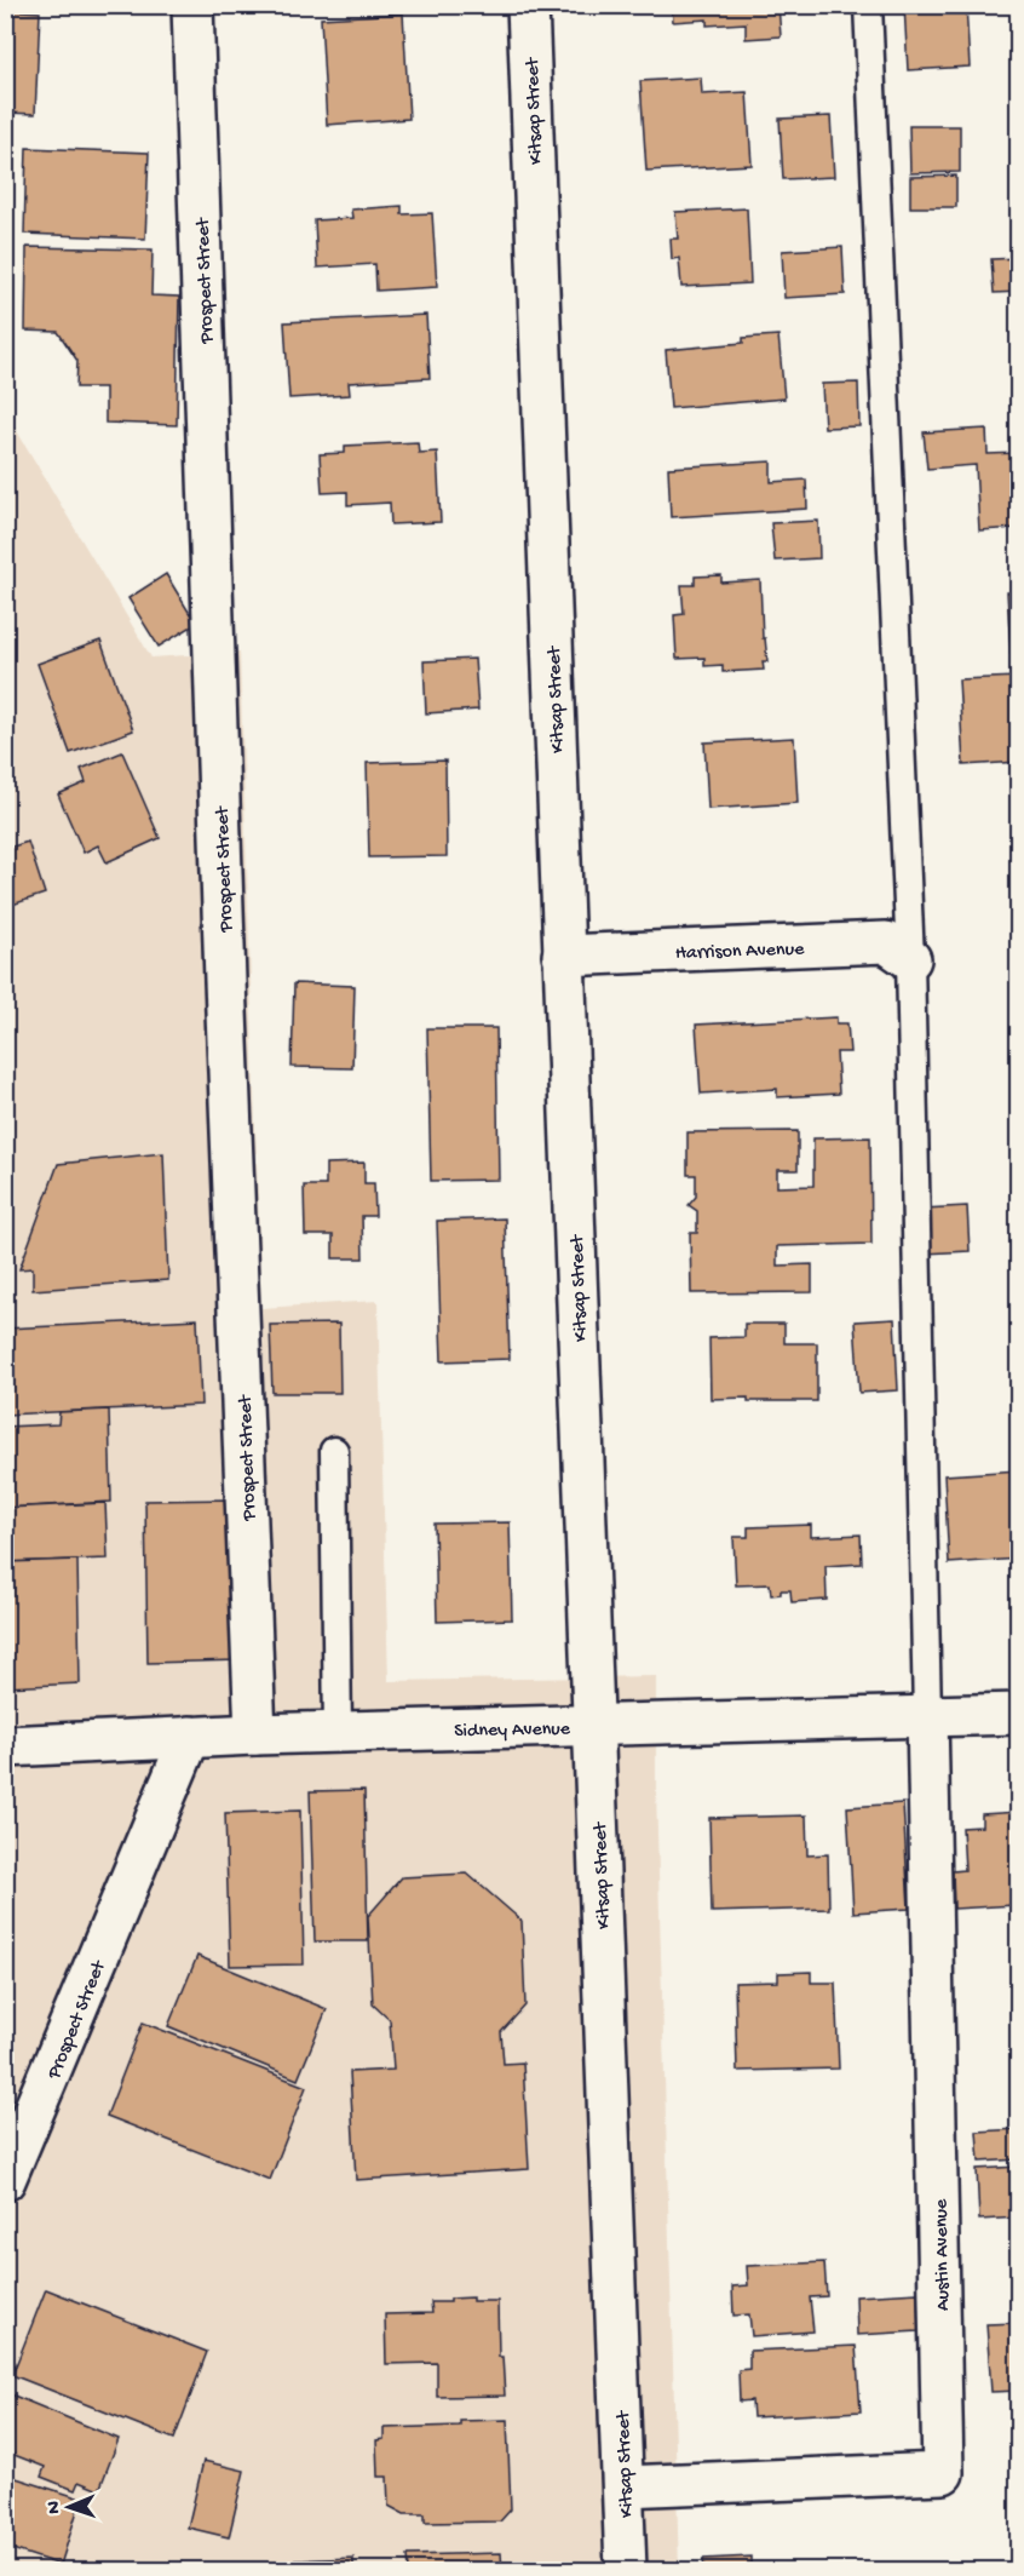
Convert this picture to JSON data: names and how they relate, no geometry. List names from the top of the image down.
{
  "streets": {
    "street": [
      "Kitsap Street",
      "Prospect Street",
      "Harrison Avenue",
      "Sidney Avenue",
      "Austin Avenue"
    ]
  },
  "crossings": [
    ["Kitsap Street", "Harrison Avenue"],
    ["Kitsap Street", "Sidney Avenue"],
    ["Kitsap Street", "Austin Avenue"],
    ["Prospect Street", "Sidney Avenue"],
    ["Sidney Avenue", "Austin Avenue"]
  ],
  "north": "left"
}
